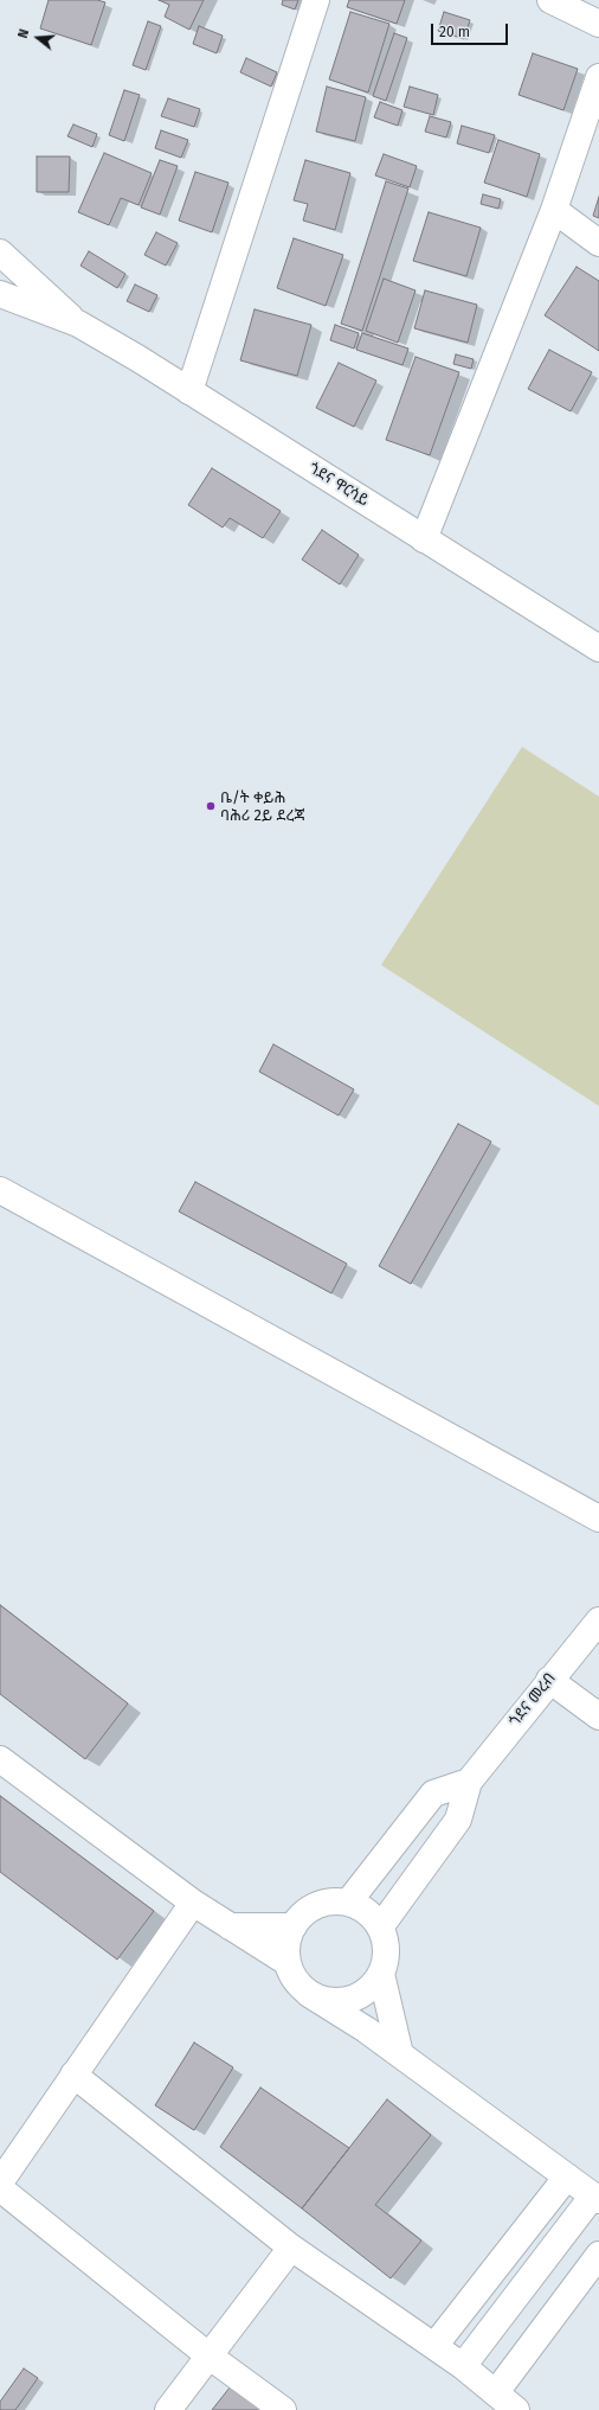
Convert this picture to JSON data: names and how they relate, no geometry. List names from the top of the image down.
{
  "streets": {
    "street": ["ጎደና ዋርሳይ", "ጎደና መረብ"]
  },
  "places": ["ቤ/ት ቀይሕ ባሕሪ 2ይ ደረጃ"],
  "scale_bar": "20 m",
  "north": "left"
}
